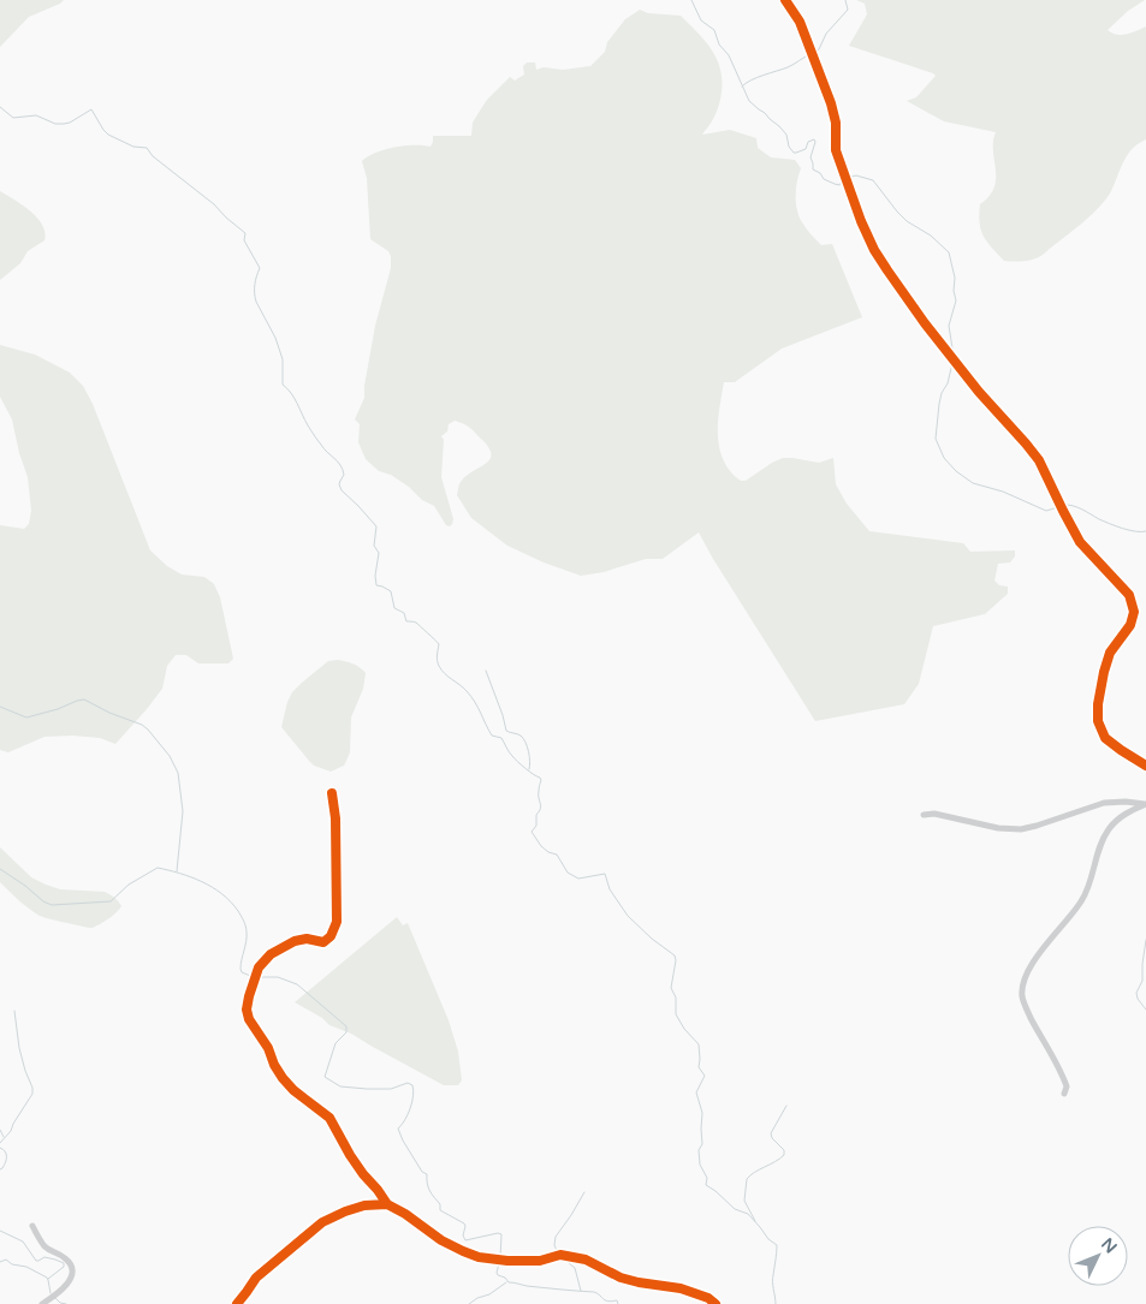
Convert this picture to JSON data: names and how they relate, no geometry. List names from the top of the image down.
{
  "north": "top right"
}
